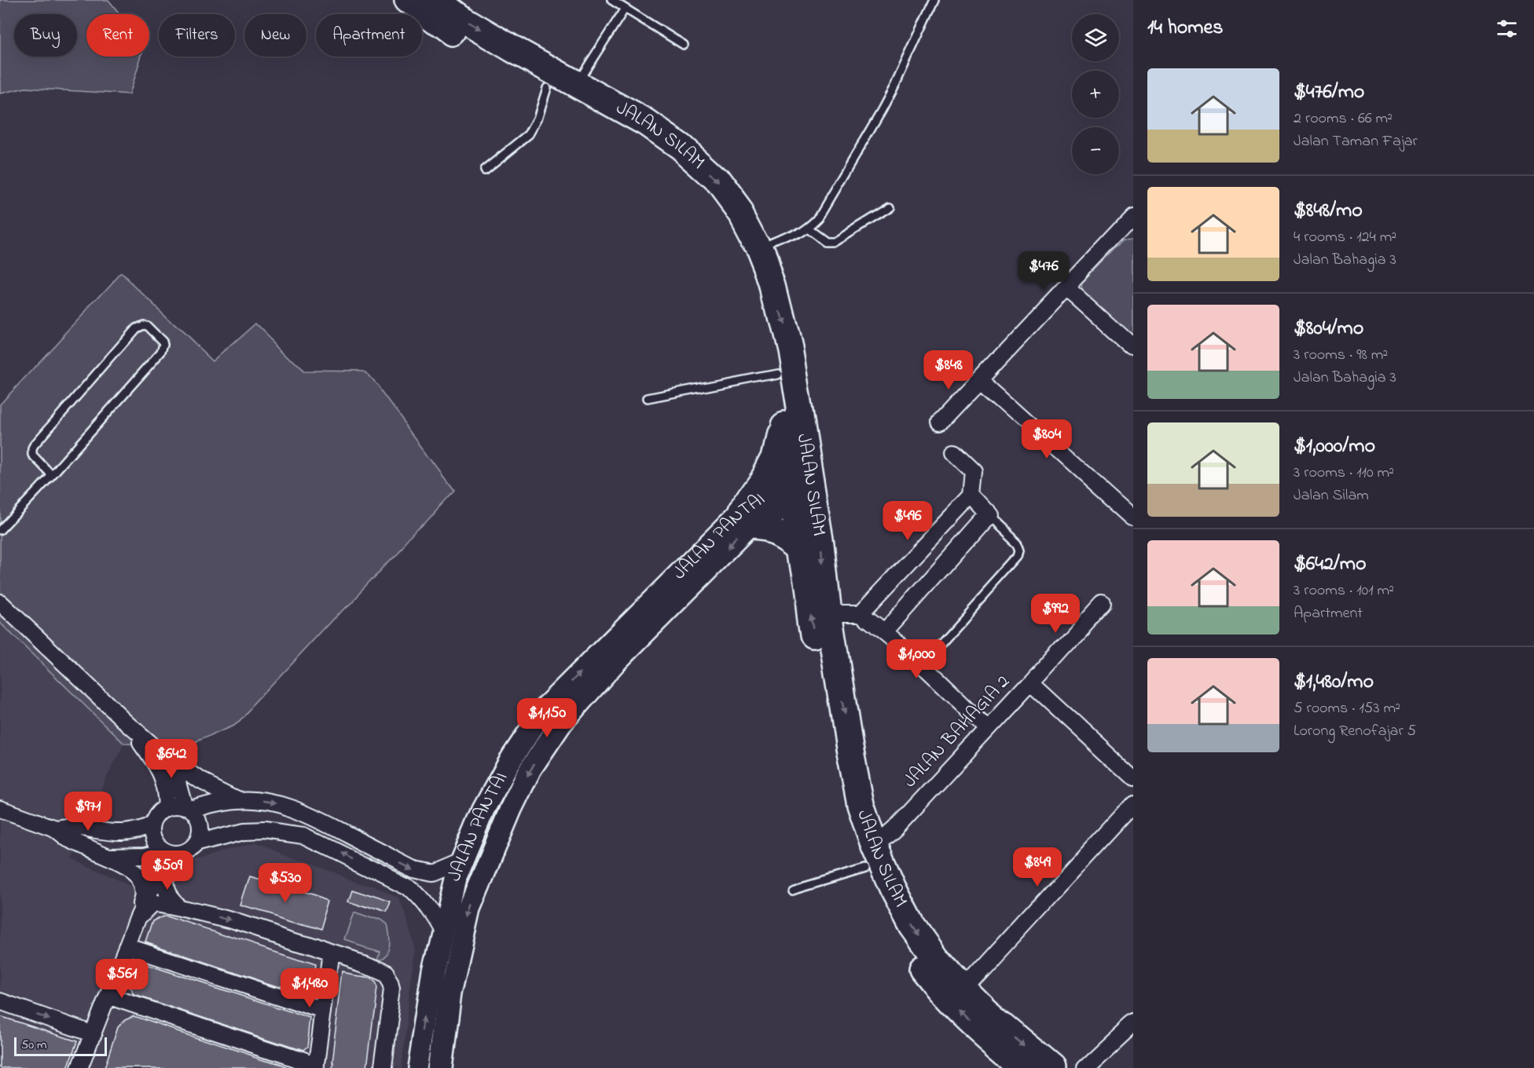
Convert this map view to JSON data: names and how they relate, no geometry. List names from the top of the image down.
{
  "streets": {
    "highway": ["JALAN SILAM"],
    "street": ["JALAN PANTAI", "JALAN BAHAGIA 2"]
  },
  "crossings": [
    ["JALAN SILAM", "JALAN PANTAI"],
    ["JALAN SILAM", "JALAN BAHAGIA 2"]
  ],
  "scale_bar": "50 m",
  "page": {
    "heading": "14 homes",
    "map_buttons": ["+", "−"],
    "chip": [
      "Buy",
      "Rent",
      "Filters",
      "New",
      "Apartment"
    ],
    "list": [
      {
        "name": "$476/mo",
        "note": "2 rooms · 66 m² · Jalan Taman Fajar"
      },
      {
        "name": "$848/mo",
        "note": "4 rooms · 124 m² · Jalan Bahagia 3"
      },
      {
        "name": "$804/mo",
        "note": "3 rooms · 98 m² · Jalan Bahagia 3"
      },
      {
        "name": "$1,000/mo",
        "note": "3 rooms · 110 m² · Jalan Silam"
      },
      {
        "name": "$642/mo",
        "note": "3 rooms · 101 m² · Apartment"
      },
      {
        "name": "$1,480/mo",
        "note": "5 rooms · 153 m² · Lorong Renofajar 5"
      }
    ],
    "price": [
      "$476",
      "$848",
      "$804",
      "$496",
      "$992",
      "$1,000",
      "$1,150",
      "$642",
      "$971",
      "$849",
      "$509",
      "$530",
      "$561",
      "$1,480"
    ],
    "scale": "50 m"
  }
}
